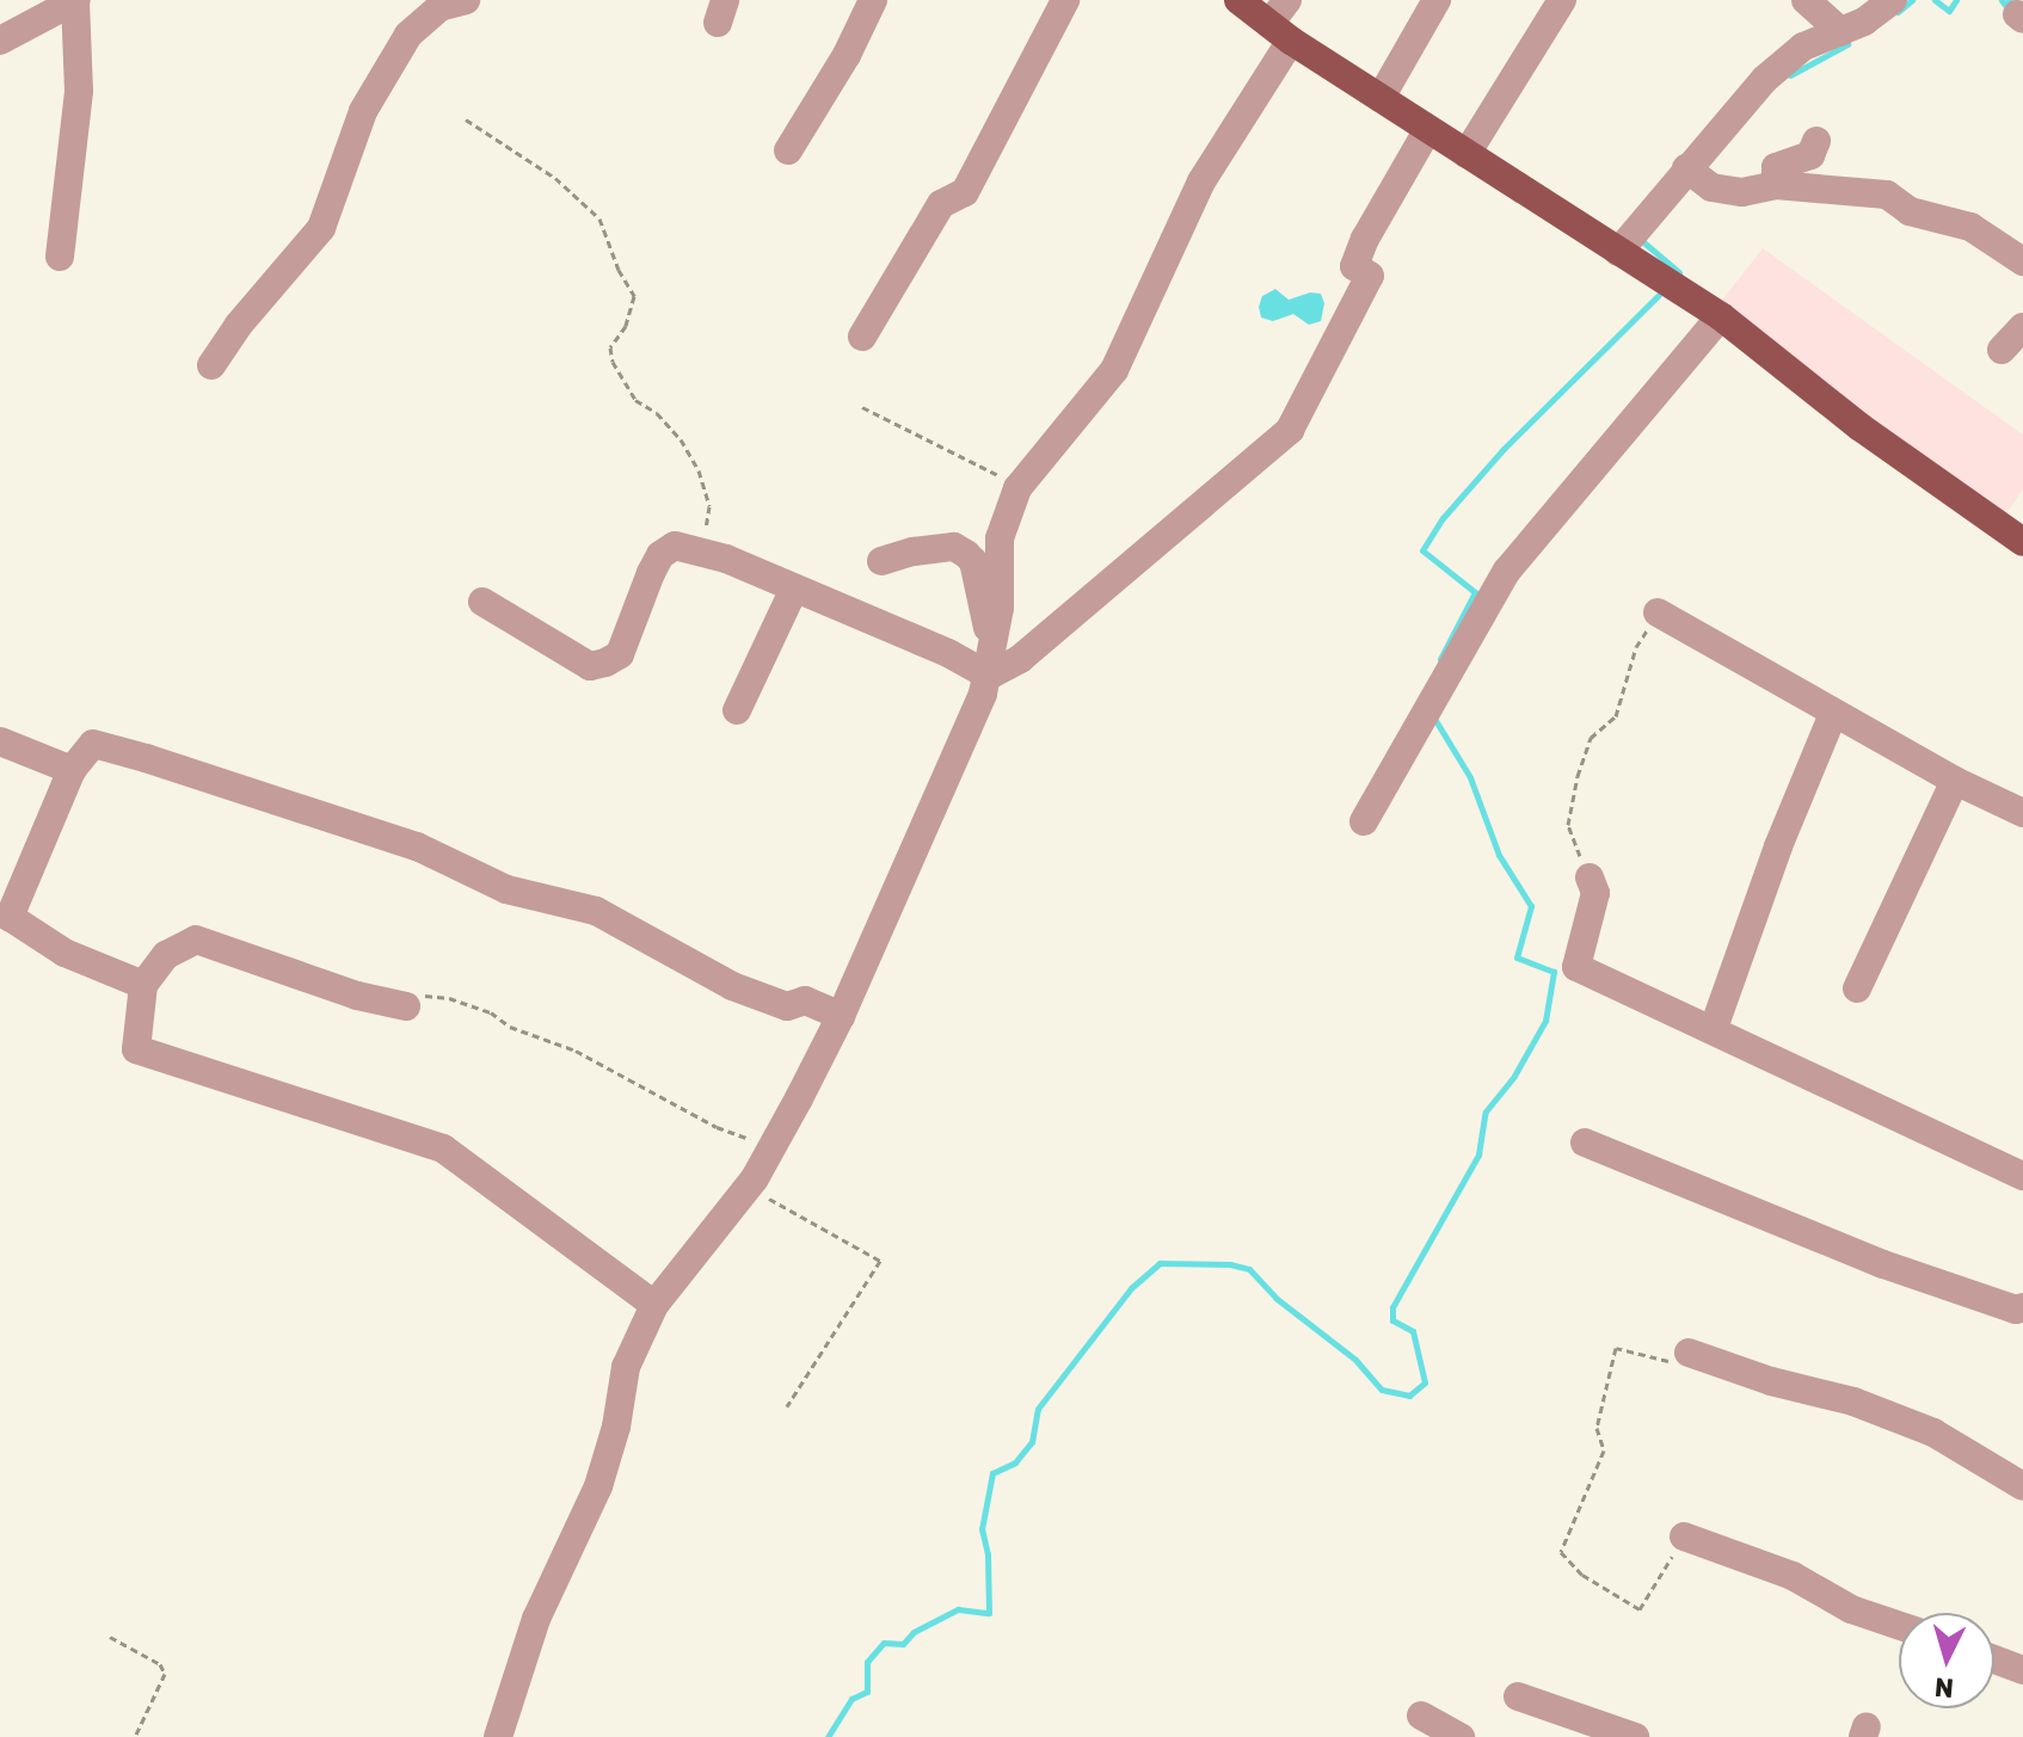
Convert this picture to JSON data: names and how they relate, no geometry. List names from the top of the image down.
{
  "north": "bottom"
}
